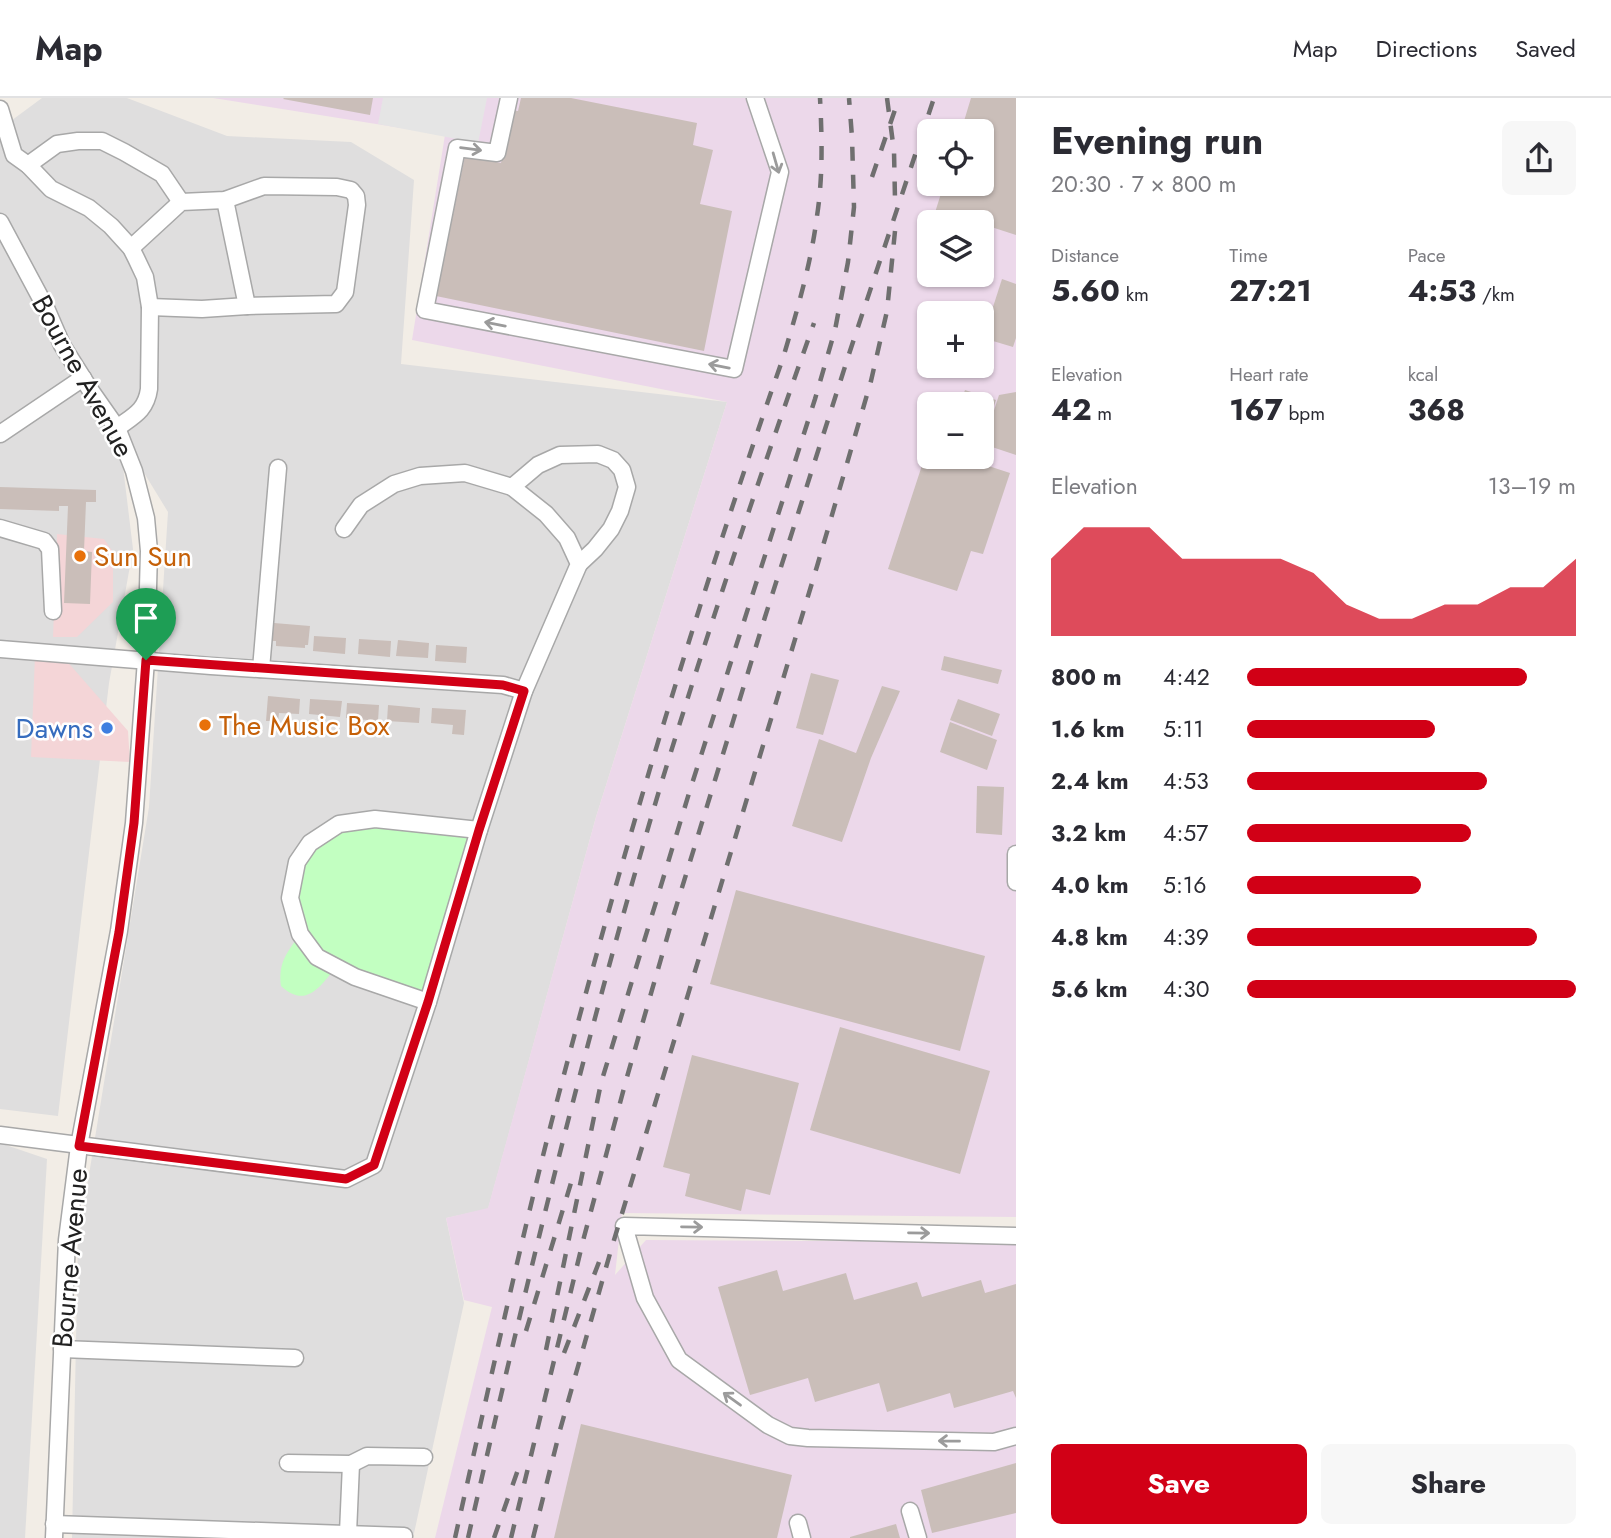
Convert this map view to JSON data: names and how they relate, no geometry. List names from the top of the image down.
{
  "streets": {
    "street": ["Bourne Avenue"]
  },
  "places": ["Sun Sun", "The Music Box", "Dawns"],
  "page": {
    "header": "Map",
    "nav": ["Map", "Directions", "Saved"],
    "heading": ["Evening run", "20:30 · 7 × 800 m"],
    "map_buttons": ["+", "−"],
    "stats": [
      ["Distance", "5.60 km"],
      ["Time", "27:21"],
      ["Pace", "4:53 /km"],
      ["Elevation", "42 m"],
      ["Heart rate", "167 bpm"],
      ["kcal", "368"]
    ],
    "chart": ["Elevation", "13–19 m"],
    "list": [
      {
        "name": "800 m",
        "note": "4:42"
      },
      {
        "name": "1.6 km",
        "note": "5:11"
      },
      {
        "name": "2.4 km",
        "note": "4:53"
      },
      {
        "name": "3.2 km",
        "note": "4:57"
      },
      {
        "name": "4.0 km",
        "note": "5:16"
      },
      {
        "name": "4.8 km",
        "note": "4:39"
      },
      {
        "name": "5.6 km",
        "note": "4:30"
      }
    ],
    "buttons": ["Save", "Share"]
  }
}
